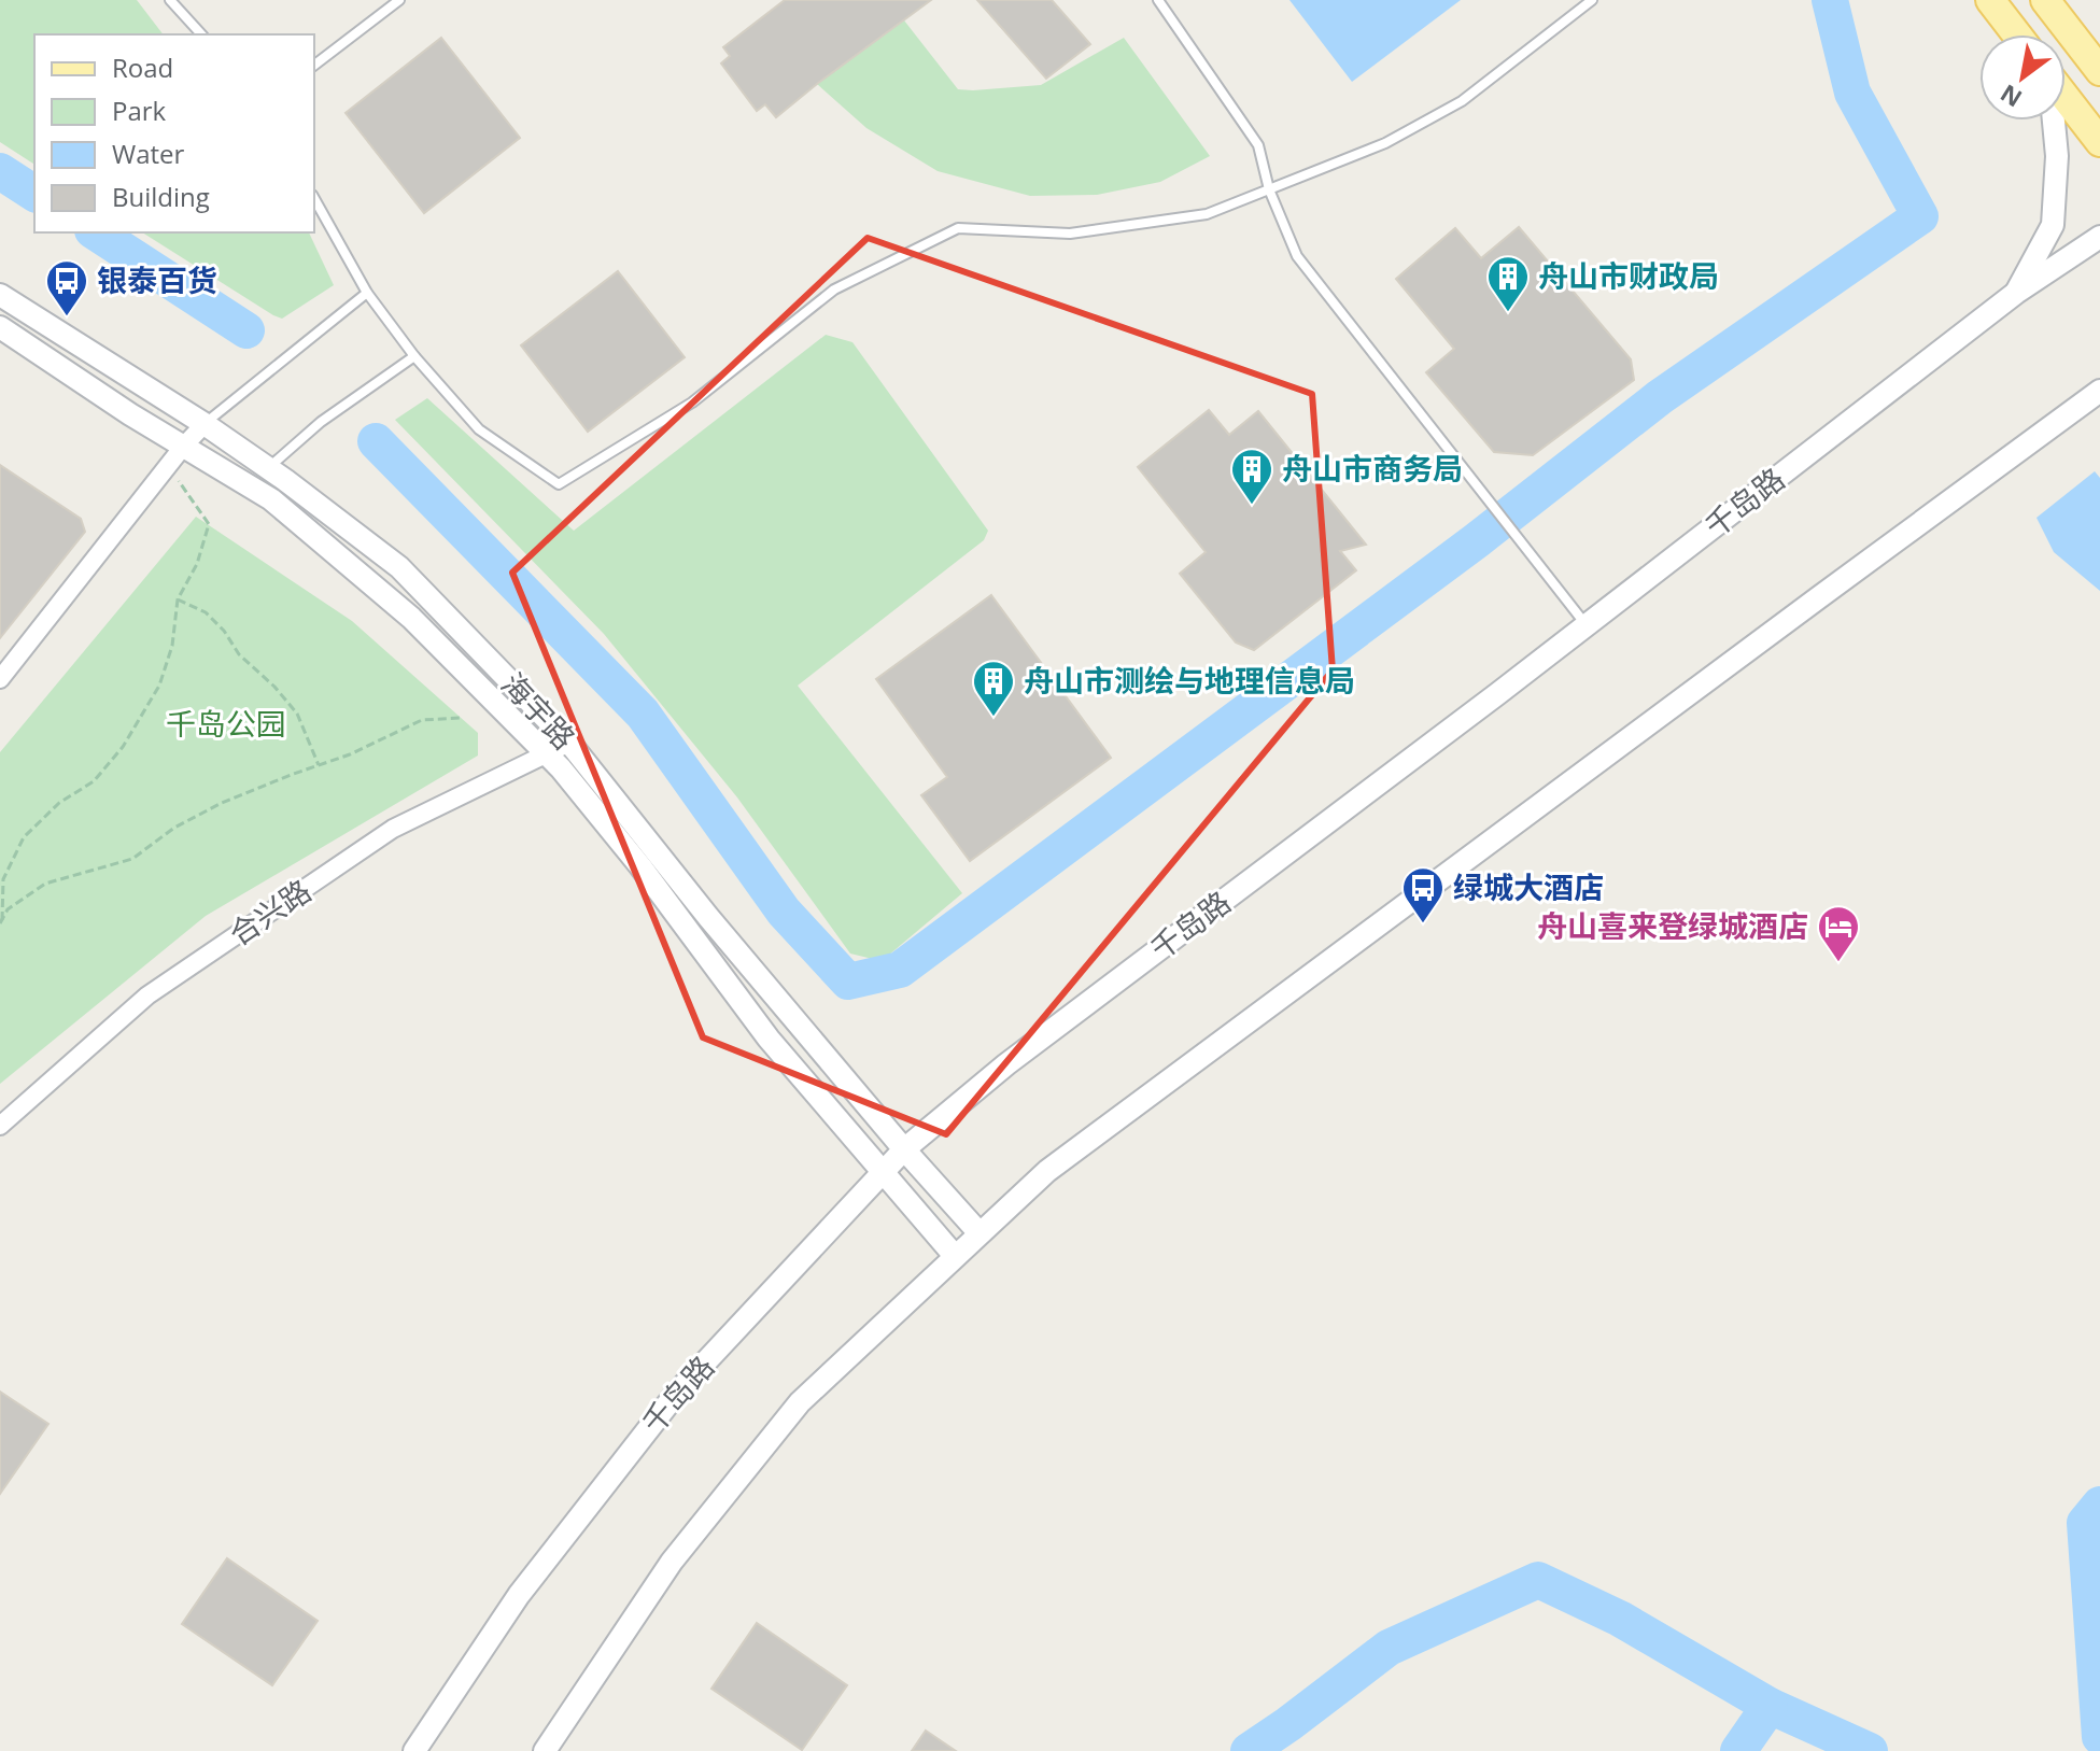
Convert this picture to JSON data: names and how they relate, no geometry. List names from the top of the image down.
{
  "streets": {
    "street": ["千岛路", "海宇路", "合兴路"]
  },
  "crossings": [
    ["千岛路", "海宇路"],
    ["海宇路", "合兴路"]
  ],
  "parks": ["千岛公园"],
  "places": {
    "building": ["舟山市财政局", "舟山市商务局", "舟山市测绘与地理信息局"],
    "bus stop": ["银泰百货", "绿城大酒店"],
    "hotel": ["舟山喜来登绿城酒店"]
  },
  "legend": [
    "Road",
    "Park",
    "Water",
    "Building"
  ],
  "north": "bottom left"
}
